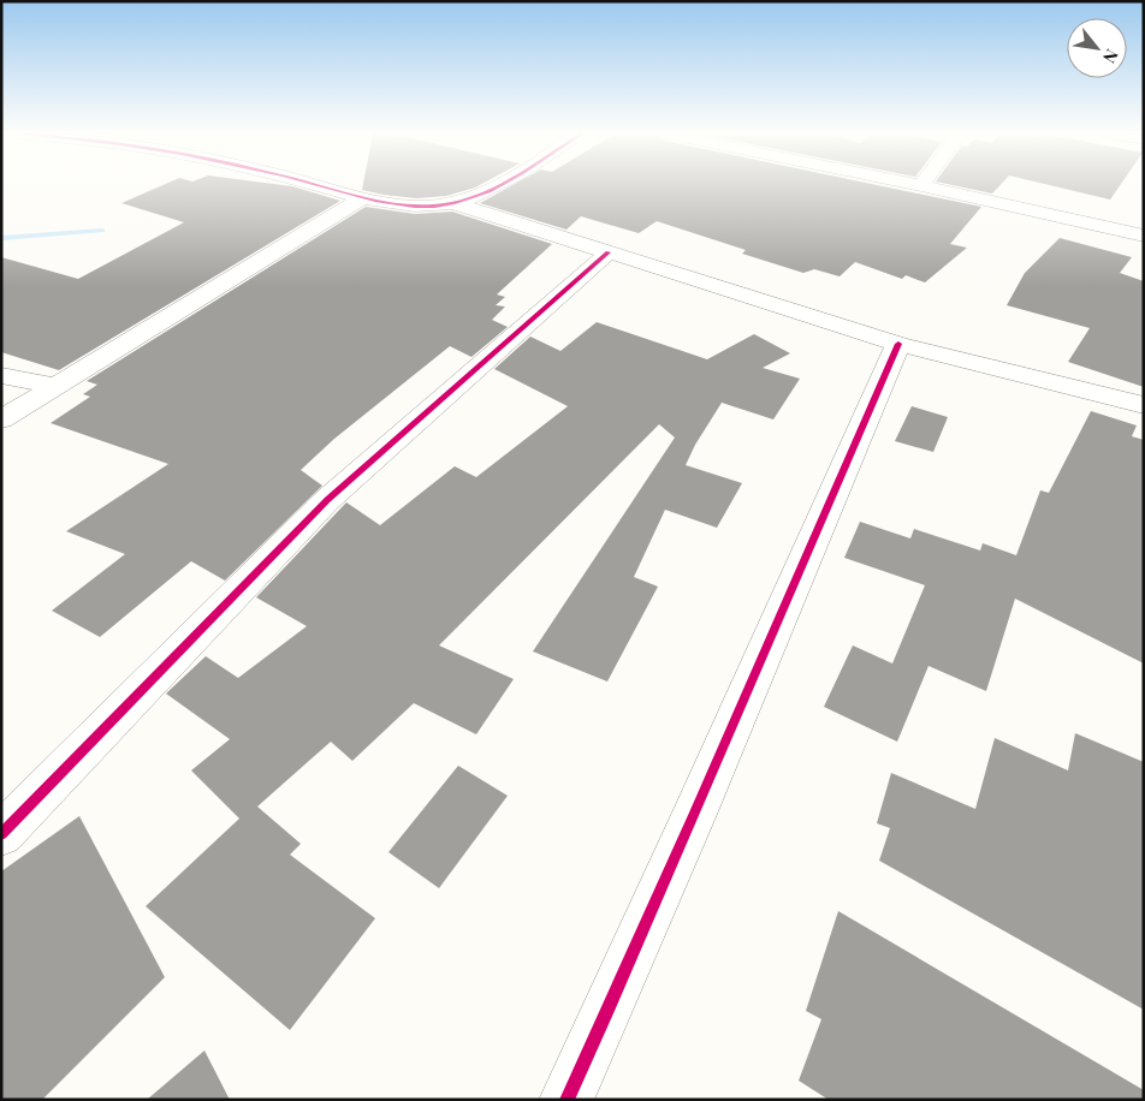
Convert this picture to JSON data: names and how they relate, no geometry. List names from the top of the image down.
{
  "north": "bottom right"
}
